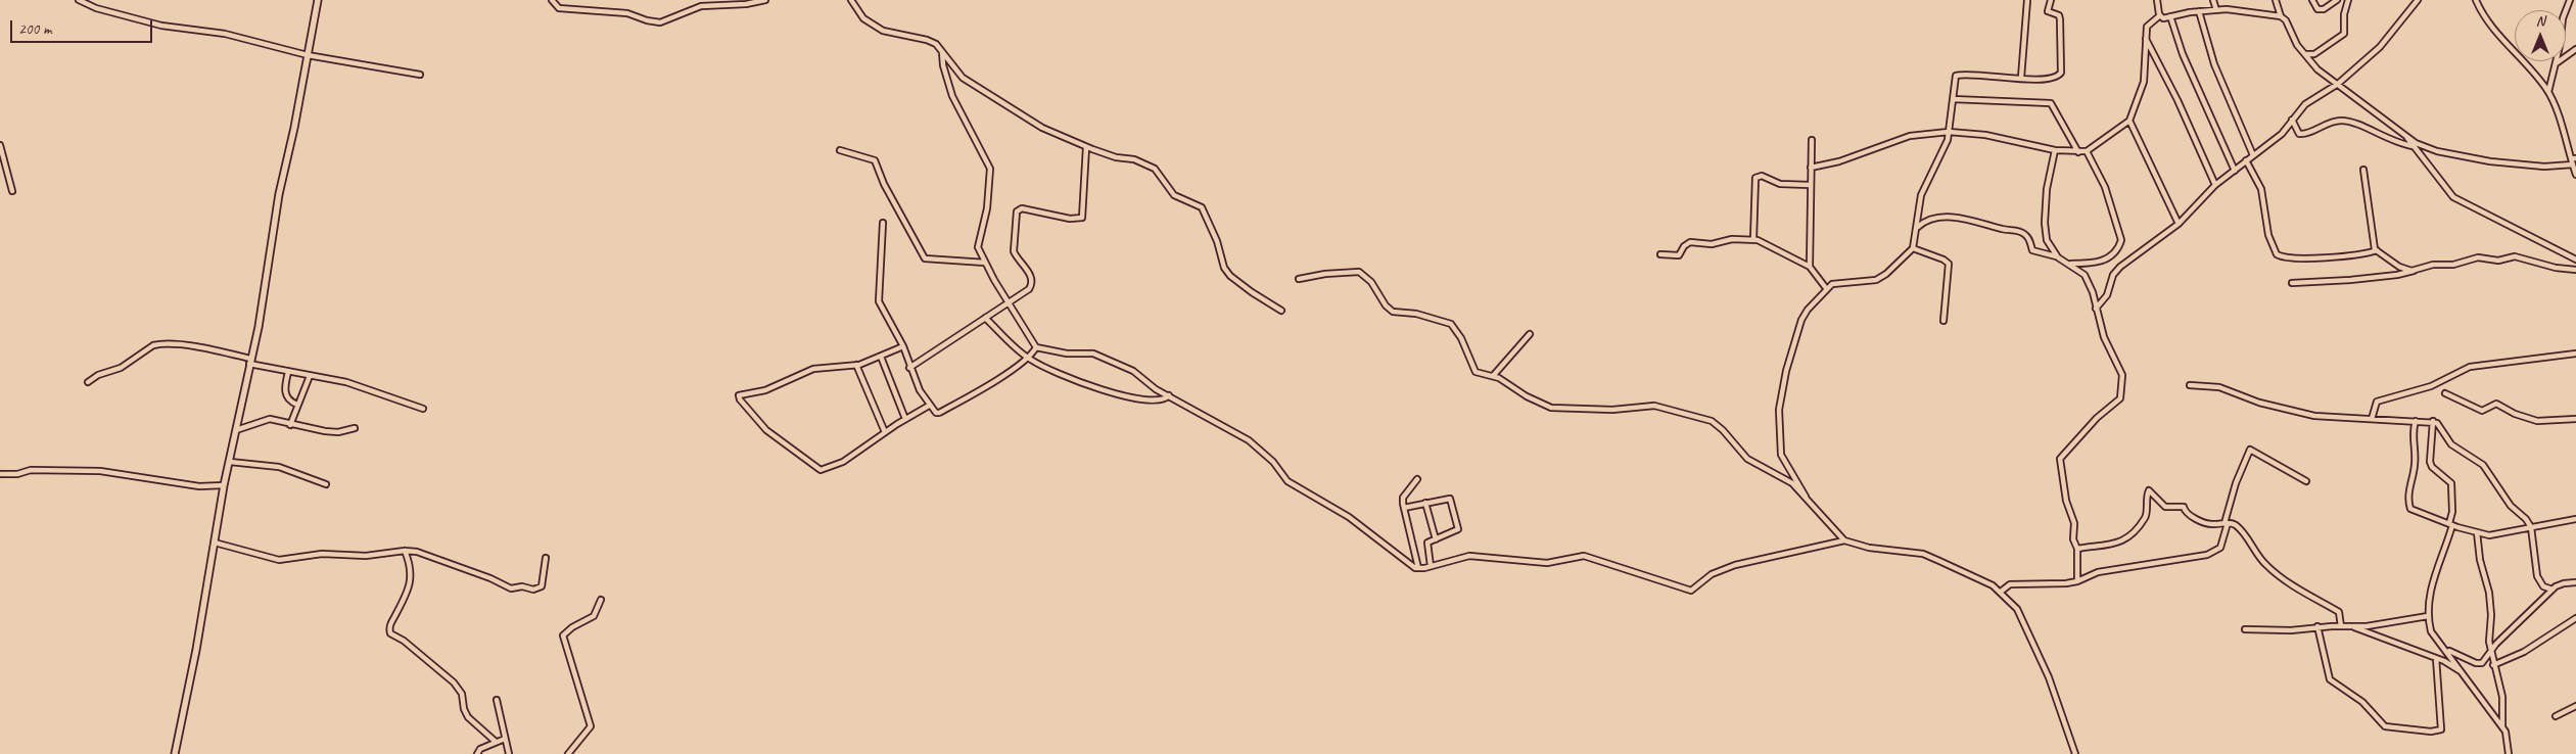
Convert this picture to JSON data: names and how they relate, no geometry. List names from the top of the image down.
{
  "scale_bar": "200 m",
  "north": "top"
}
